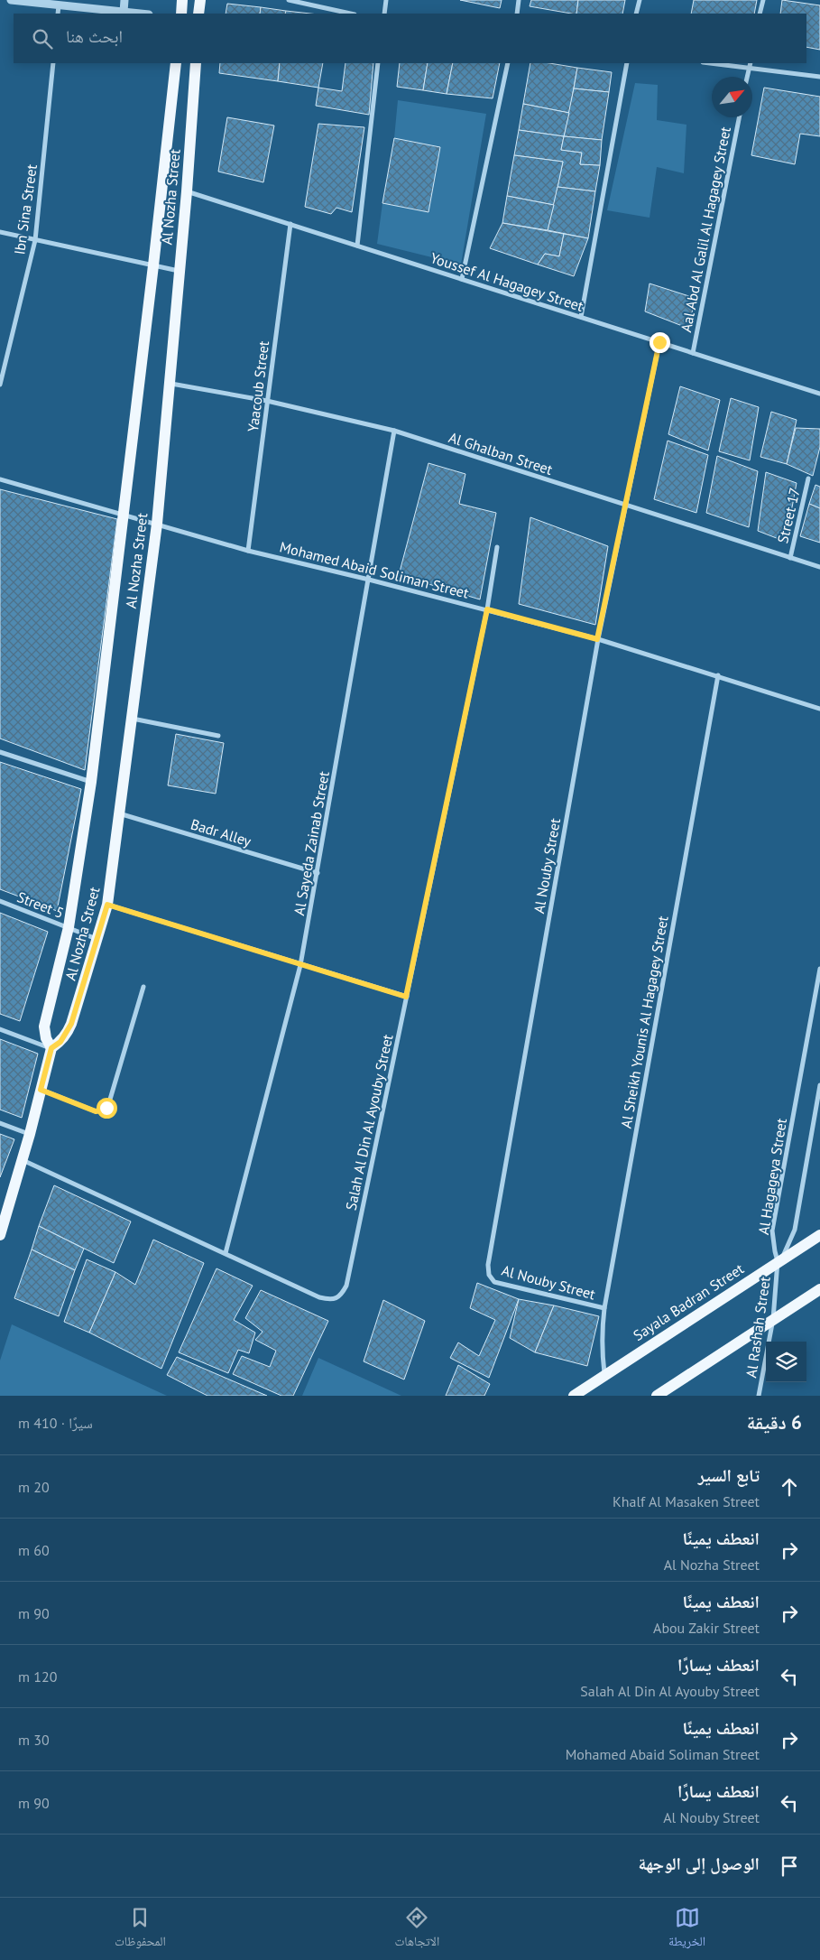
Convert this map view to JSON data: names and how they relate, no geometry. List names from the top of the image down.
{
  "streets": {
    "main road": ["Al Nozha Street", "Sayala Badran Street"],
    "street": [
      "Ibn Sina Street",
      "Aal Abd Al Galil Al Hagagey Street",
      "Youssef Al Hagagey Street",
      "Yaacoub Street",
      "Al Ghalban Street",
      "Street 17",
      "Mohamed Abaid Soliman Street",
      "Badr Alley",
      "Al Sayeda Zainab Street",
      "Al Nouby Street",
      "Street 5",
      "Al Sheikh Younis Al Hagagey Street",
      "Salah Al Din Al Ayouby Street",
      "Al Hagageya Street",
      "Al Rashah Street"
    ]
  },
  "crossings": [
    ["Al Nozha Street", "Youssef Al Hagagey Street"],
    ["Al Nozha Street", "Al Ghalban Street"],
    ["Al Nozha Street", "Mohamed Abaid Soliman Street"],
    ["Al Nozha Street", "Badr Alley"],
    ["Al Nozha Street", "Street 5"],
    ["Al Nozha Street", "Salah Al Din Al Ayouby Street"],
    ["Aal Abd Al Galil Al Hagagey Street", "Youssef Al Hagagey Street"],
    ["Youssef Al Hagagey Street", "Yaacoub Street"],
    ["Youssef Al Hagagey Street", "Al Nouby Street"],
    ["Yaacoub Street", "Al Ghalban Street"],
    ["Yaacoub Street", "Mohamed Abaid Soliman Street"],
    ["Al Ghalban Street", "Street 17"],
    ["Al Ghalban Street", "Al Sayeda Zainab Street"],
    ["Al Ghalban Street", "Al Nouby Street"],
    ["Mohamed Abaid Soliman Street", "Al Sayeda Zainab Street"],
    ["Mohamed Abaid Soliman Street", "Al Nouby Street"],
    ["Mohamed Abaid Soliman Street", "Al Sheikh Younis Al Hagagey Street"],
    ["Mohamed Abaid Soliman Street", "Salah Al Din Al Ayouby Street"],
    ["Badr Alley", "Al Sayeda Zainab Street"],
    ["Al Sayeda Zainab Street", "Salah Al Din Al Ayouby Street"],
    ["Al Nouby Street", "Al Sheikh Younis Al Hagagey Street"],
    ["Al Sheikh Younis Al Hagagey Street", "Sayala Badran Street"],
    ["Al Hagageya Street", "Sayala Badran Street"],
    ["Al Hagageya Street", "Al Rashah Street"],
    ["Sayala Badran Street", "Al Rashah Street"]
  ],
  "north": "top right",
  "page": {
    "search": "ابحث هنا",
    "heading": ["6 دقيقة", "سيرًا · 410 m"],
    "list": [
      ["تابع السير", "Khalf Al Masaken Street", "20 m"],
      ["انعطف يمينًا", "Al Nozha Street", "60 m"],
      ["انعطف يمينًا", "Abou Zakir Street", "90 m"],
      ["انعطف يسارًا", "Salah Al Din Al Ayouby Street", "120 m"],
      ["انعطف يمينًا", "Mohamed Abaid Soliman Street", "30 m"],
      ["انعطف يسارًا", "Al Nouby Street", "90 m"],
      "الوصول إلى الوجهة"
    ],
    "nav": ["الخريطة", "الاتجاهات", "المحفوظات"]
  }
}
